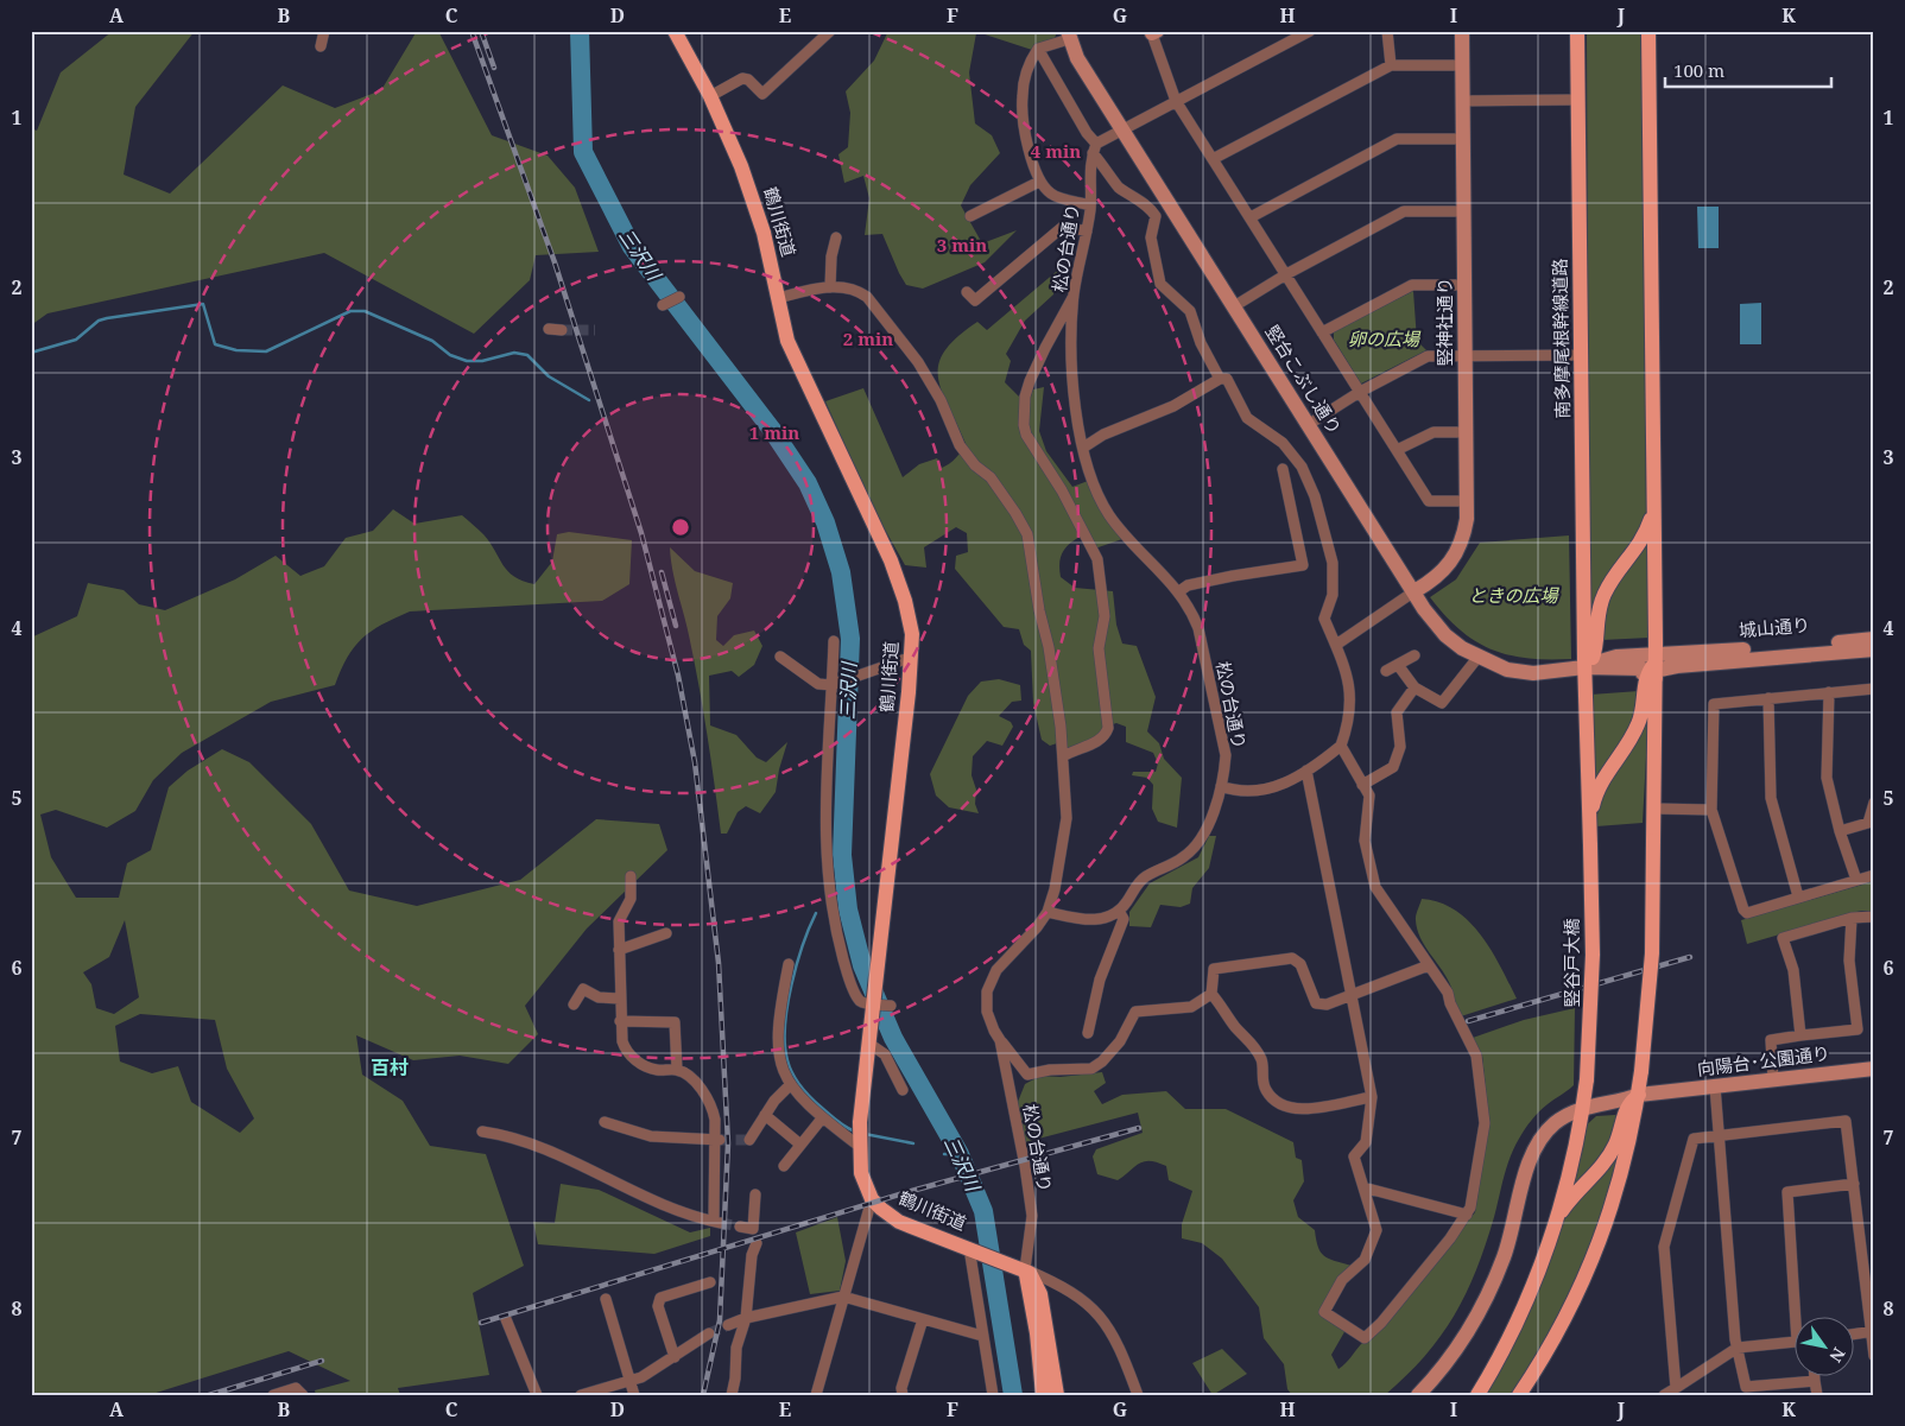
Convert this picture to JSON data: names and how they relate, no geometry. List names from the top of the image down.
{
  "streets": {
    "main road": ["鶴川街道", "南多摩尾根幹線道路", "竪谷戸大橋"],
    "street": [
      "松の台通り",
      "竪神社通り",
      "竪台こぶし通り",
      "城山通り",
      "向陽台･公園通り"
    ]
  },
  "crossings": [
    ["鶴川街道", "松の台通り"],
    ["竪神社通り", "竪台こぶし通り"],
    ["南多摩尾根幹線道路", "竪台こぶし通り"],
    ["竪谷戸大橋", "向陽台･公園通り"]
  ],
  "districts": ["百村"],
  "water": ["三沢川"],
  "parks": ["卵の広場", "ときの広場"],
  "scale_bar": "100 m",
  "north": "bottom right",
  "grid": {
    "columns": [
      "A",
      "B",
      "C",
      "D",
      "E",
      "F",
      "G",
      "H",
      "I",
      "J",
      "K"
    ],
    "rows": [
      "1",
      "2",
      "3",
      "4",
      "5",
      "6",
      "7",
      "8"
    ]
  },
  "rings": [
    "4 min",
    "3 min",
    "2 min",
    "1 min"
  ]
}
